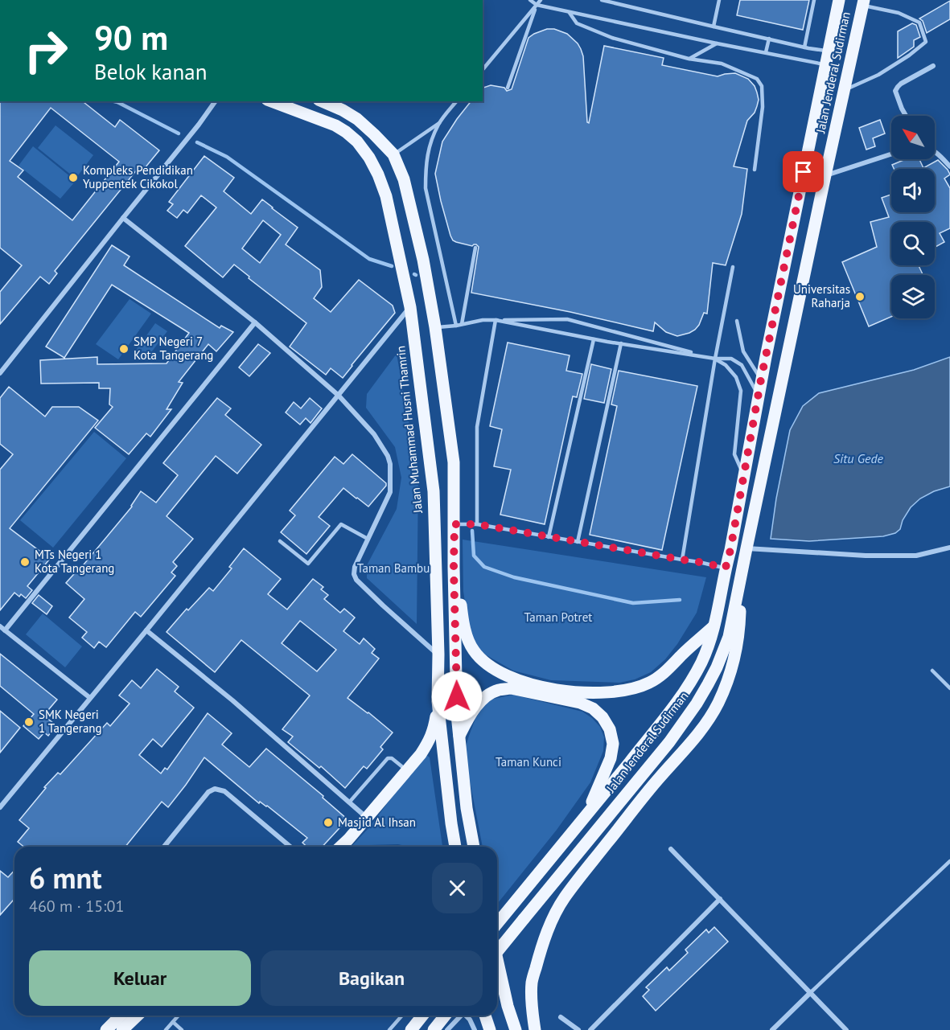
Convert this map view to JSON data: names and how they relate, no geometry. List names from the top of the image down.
{
  "streets": {
    "main road": ["Jalan Jenderal Sudirman", "Jalan Muhammad Husni Thamrin"]
  },
  "water": ["Situ Gede"],
  "parks": ["Taman Bambu", "Taman Potret", "Taman Kunci"],
  "places": [
    "Kompleks Pendidikan Yuppentek Cikokol",
    "Universitas Raharja",
    "SMP Negeri 7 Kota Tangerang",
    "MTs Negeri 1 Kota Tangerang",
    "SMK Negeri 1 Tangerang",
    "Masjid Al Ihsan"
  ],
  "north": "top left",
  "page": {
    "turn": ["90 m", "Belok kanan"],
    "heading": ["6 mnt", "460 m · 15:01"],
    "buttons": ["Keluar", "Bagikan"]
  }
}
